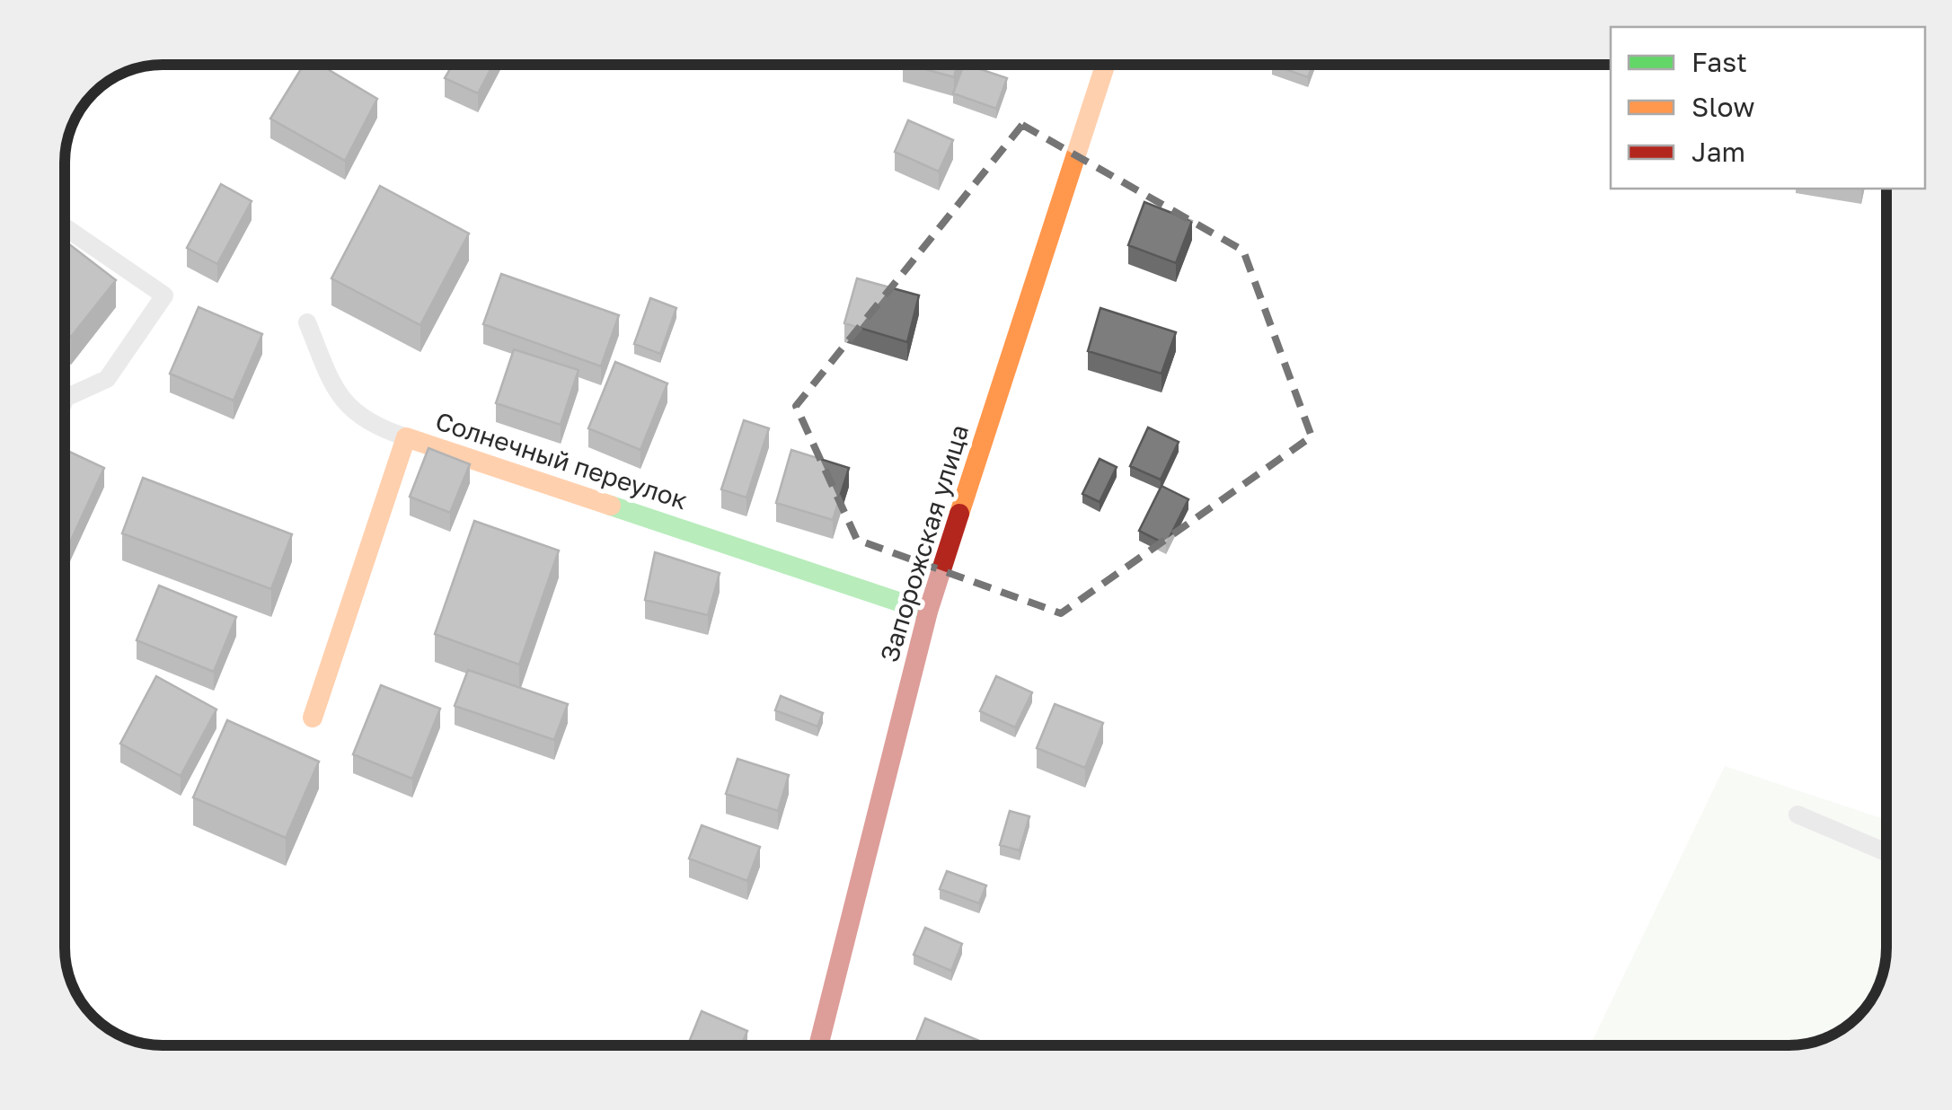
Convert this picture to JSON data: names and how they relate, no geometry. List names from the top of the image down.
{
  "streets": {
    "street": ["Солнечный переулок", "Запорожская улица"]
  },
  "crossings": [
    ["Солнечный переулок", "Запорожская улица"]
  ],
  "legend": ["Fast", "Slow", "Jam"]
}
